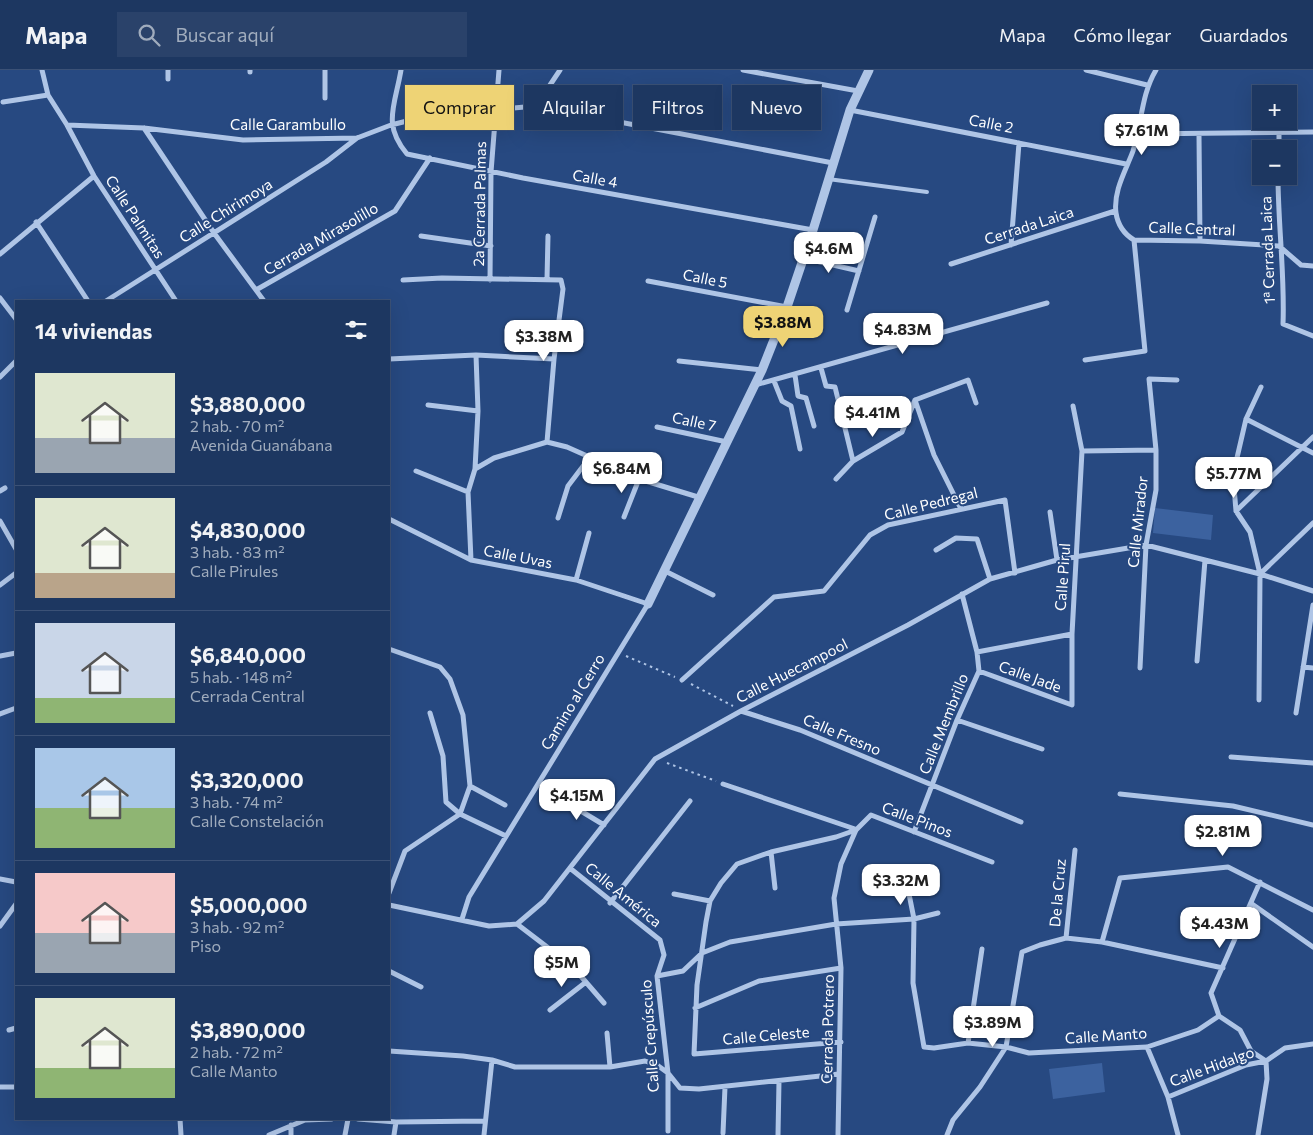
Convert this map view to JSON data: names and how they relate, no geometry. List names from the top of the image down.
{
  "streets": {
    "street": [
      "Calle 2",
      "Calle Garambullo",
      "Calle 4",
      "2a Cerrada Palmas",
      "Calle Chirimoya",
      "Calle Palmitas",
      "Cerrada Laica",
      "Calle Central",
      "Cerrada Mirasolillo",
      "1ª Cerrada Laica",
      "Calle 5",
      "Calle 7",
      "Calle Pedregal",
      "Calle Mirador",
      "Calle Uvas",
      "Calle Pirul",
      "Calle Huecampool",
      "Calle Jade",
      "Camino al Cerro",
      "Calle Membrillo",
      "Calle Fresno",
      "Calle Pinos",
      "De la Cruz",
      "Calle América",
      "Cerrada Potrero",
      "Calle Crepúsculo",
      "Calle Celeste",
      "Calle Manto",
      "Calle Hidalgo"
    ]
  },
  "crossings": [
    ["Calle Garambullo", "Calle 4"],
    ["Calle Garambullo", "Calle Chirimoya"],
    ["Calle Garambullo", "Calle Palmitas"],
    ["Calle 4", "2a Cerrada Palmas"],
    ["Calle 4", "Cerrada Mirasolillo"],
    ["Calle Chirimoya", "Calle Palmitas"],
    ["Calle Central", "1ª Cerrada Laica"],
    ["Calle Pedregal", "Calle Huecampool"],
    ["Calle Mirador", "Calle Huecampool"],
    ["Calle Uvas", "Camino al Cerro"],
    ["Calle Pirul", "Calle Huecampool"],
    ["Calle Pirul", "Calle Jade"],
    ["Calle Huecampool", "Calle Membrillo"],
    ["Calle Huecampool", "Calle Fresno"],
    ["Calle Huecampool", "Calle América"],
    ["Calle Jade", "Calle Membrillo"],
    ["Calle Membrillo", "Calle Fresno"],
    ["Calle Membrillo", "Calle Pinos"],
    ["Calle Pinos", "Cerrada Potrero"],
    ["Calle América", "Calle Crepúsculo"],
    ["Cerrada Potrero", "Calle Celeste"]
  ],
  "page": {
    "header": "Mapa",
    "search": "Buscar aquí",
    "nav": ["Mapa", "Cómo llegar", "Guardados"],
    "map_buttons": ["+", "−"],
    "chip": [
      "Comprar",
      "Alquilar",
      "Filtros",
      "Nuevo"
    ],
    "price": [
      "$7.61M",
      "$4.6M",
      "$3.88M",
      "$4.83M",
      "$3.38M",
      "$4.41M",
      "$6.84M",
      "$5.77M",
      "$4.15M",
      "$2.81M",
      "$3.32M",
      "$4.43M",
      "$5M",
      "$3.89M"
    ],
    "heading": "14 viviendas",
    "list": [
      {
        "name": "$3,880,000",
        "note": "2 hab. · 70 m² · Avenida Guanábana"
      },
      {
        "name": "$4,830,000",
        "note": "3 hab. · 83 m² · Calle Pirules"
      },
      {
        "name": "$6,840,000",
        "note": "5 hab. · 148 m² · Cerrada Central"
      },
      {
        "name": "$3,320,000",
        "note": "3 hab. · 74 m² · Calle Constelación"
      },
      {
        "name": "$5,000,000",
        "note": "3 hab. · 92 m² · Piso"
      },
      {
        "name": "$3,890,000",
        "note": "2 hab. · 72 m² · Calle Manto"
      }
    ]
  }
}
